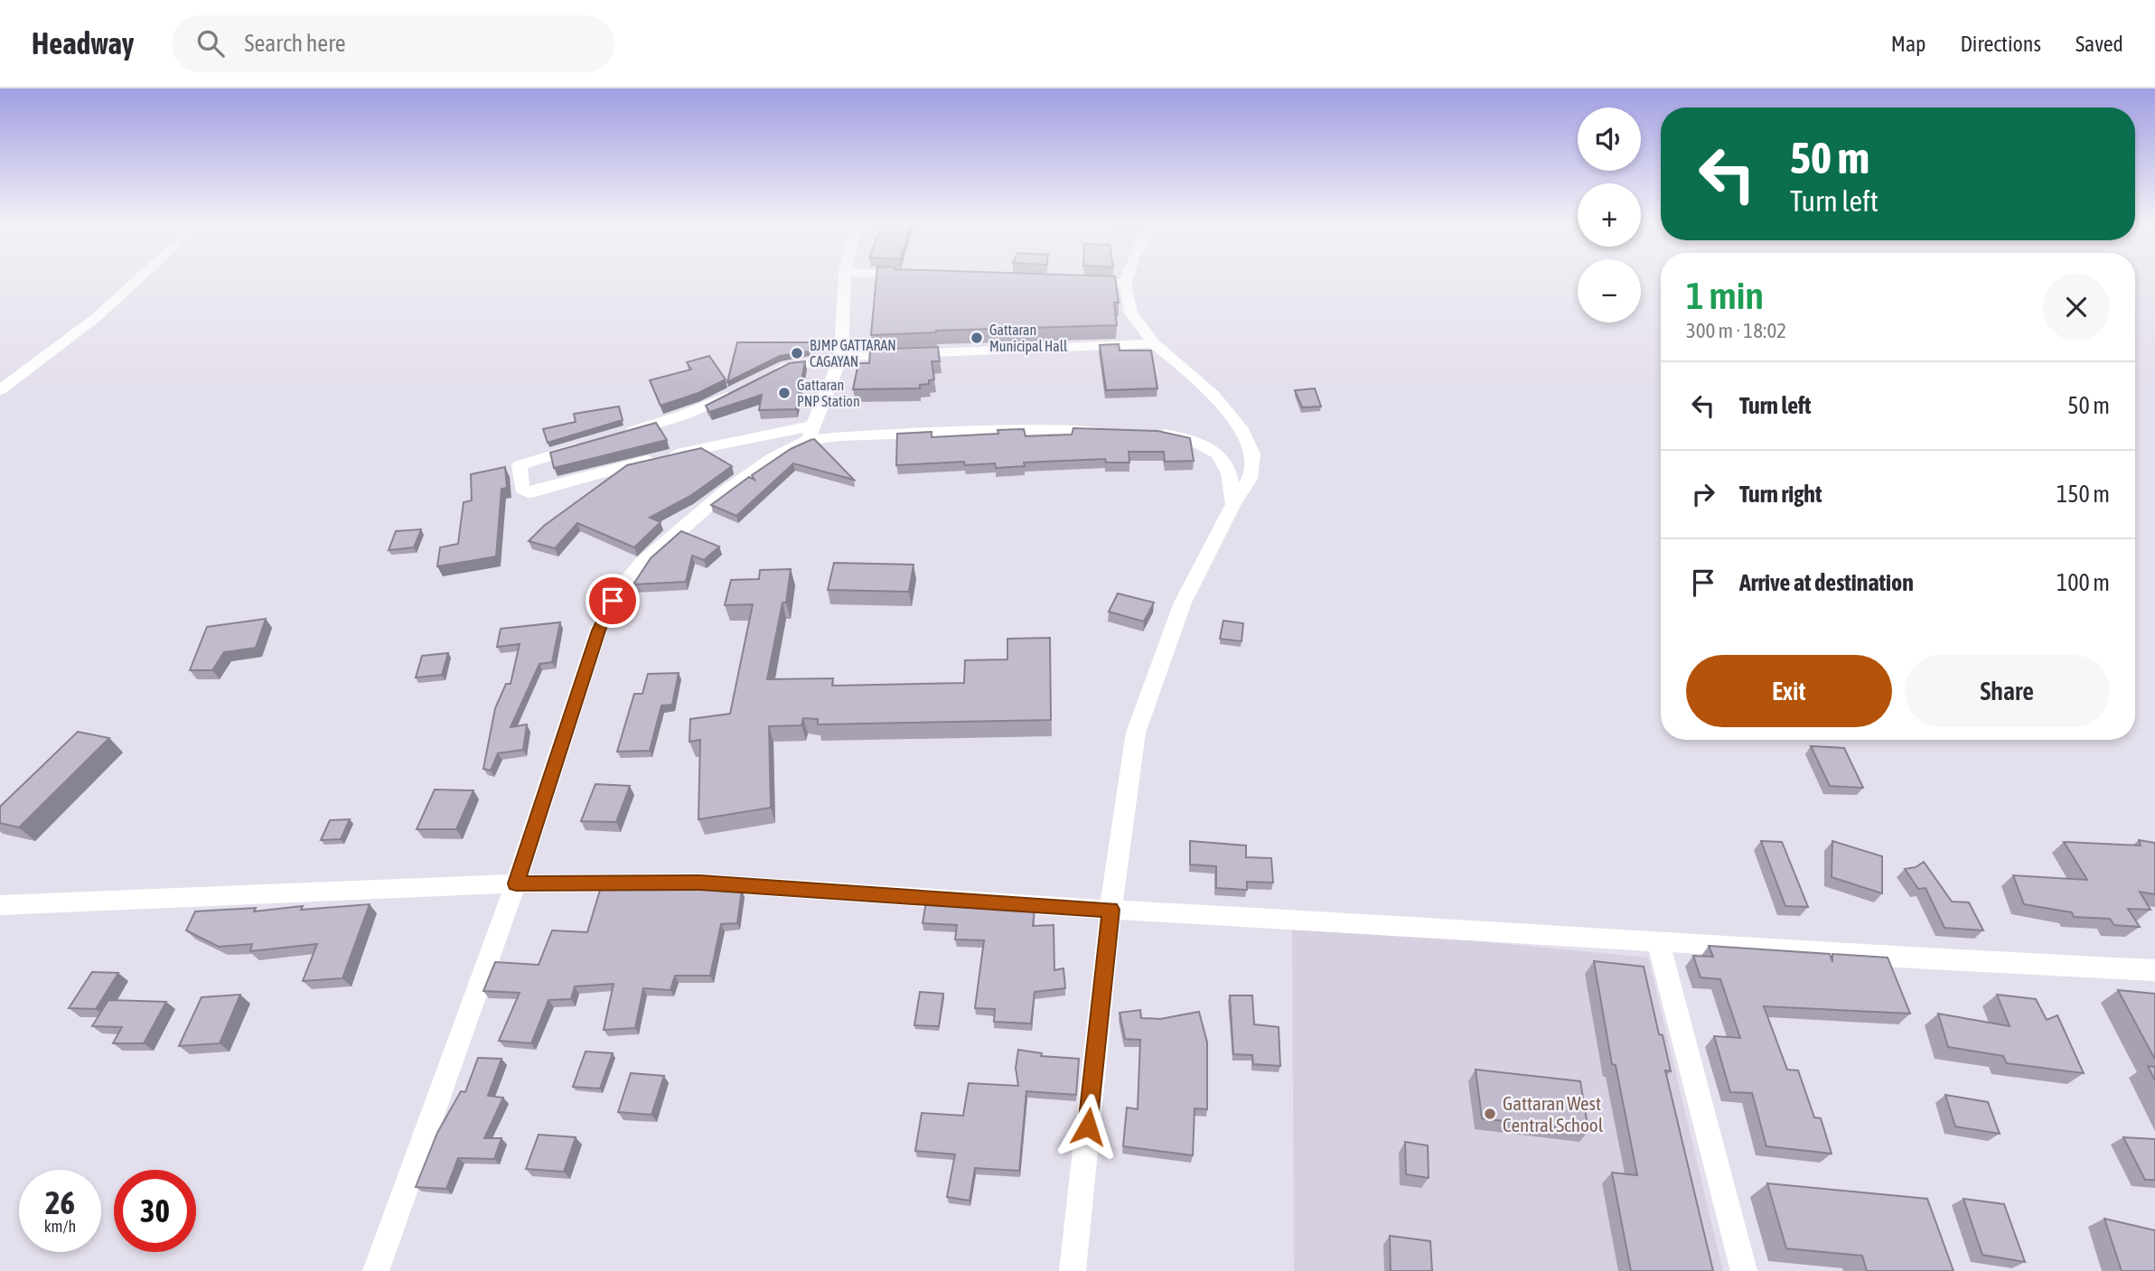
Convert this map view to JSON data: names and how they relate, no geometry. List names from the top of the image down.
{
  "places": [
    "Gattaran Municipal Hall",
    "BJMP GATTARAN CAGAYAN",
    "Gattaran PNP Station",
    "Gattaran West Central School"
  ],
  "page": {
    "header": "Headway",
    "search": "Search here",
    "nav": ["Map", "Directions", "Saved"],
    "map_buttons": ["+", "−"],
    "turn": ["50 m", "Turn left"],
    "heading": ["1 min", "300 m · 18:02"],
    "list": [
      {
        "name": "Turn left",
        "value": "50 m"
      },
      {
        "name": "Turn right",
        "value": "150 m"
      },
      {
        "name": "Arrive at destination",
        "value": "100 m"
      }
    ],
    "buttons": ["Exit", "Share"],
    "speed": "26 km/h",
    "limit": "30"
  }
}
